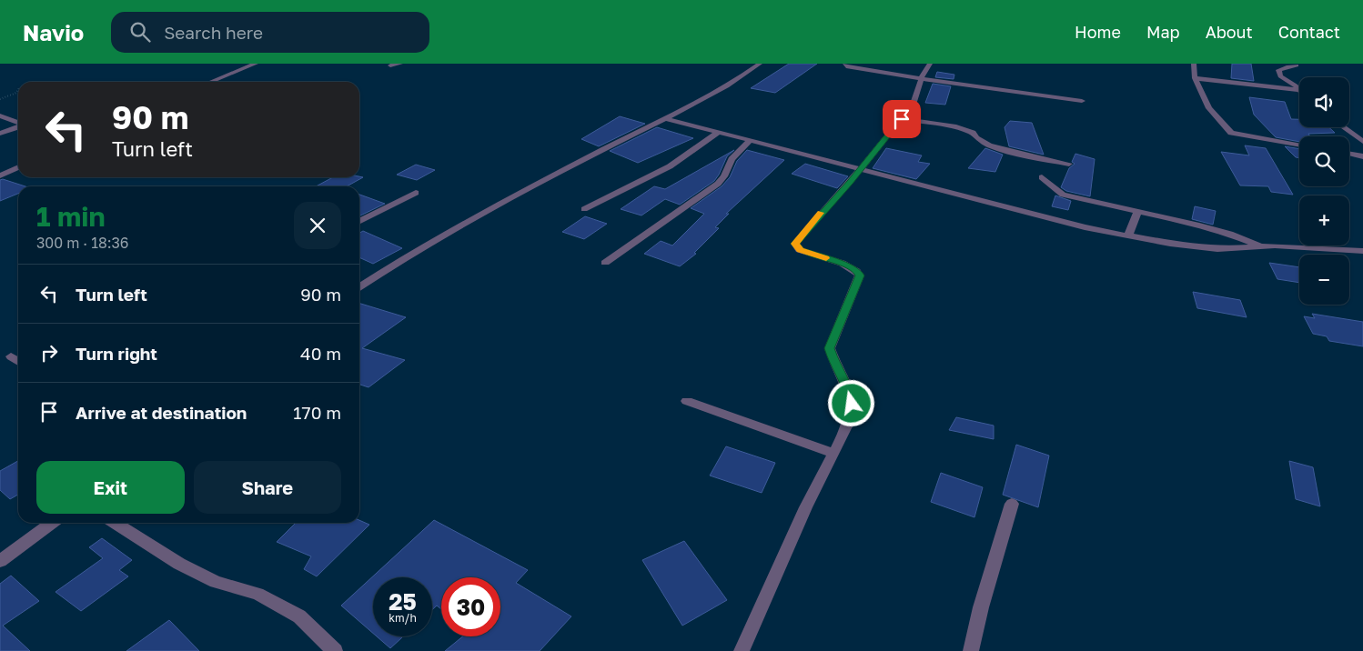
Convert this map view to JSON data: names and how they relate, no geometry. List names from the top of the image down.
{
  "page": {
    "header": "Navio",
    "search": "Search here",
    "nav": [
      "Home",
      "Map",
      "About",
      "Contact"
    ],
    "map_buttons": ["+", "−"],
    "turn": ["90 m", "Turn left"],
    "heading": ["1 min", "300 m · 18:36"],
    "list": [
      {
        "name": "Turn left",
        "value": "90 m"
      },
      {
        "name": "Turn right",
        "value": "40 m"
      },
      {
        "name": "Arrive at destination",
        "value": "170 m"
      }
    ],
    "buttons": ["Exit", "Share"],
    "speed": "25 km/h",
    "limit": "30"
  }
}
